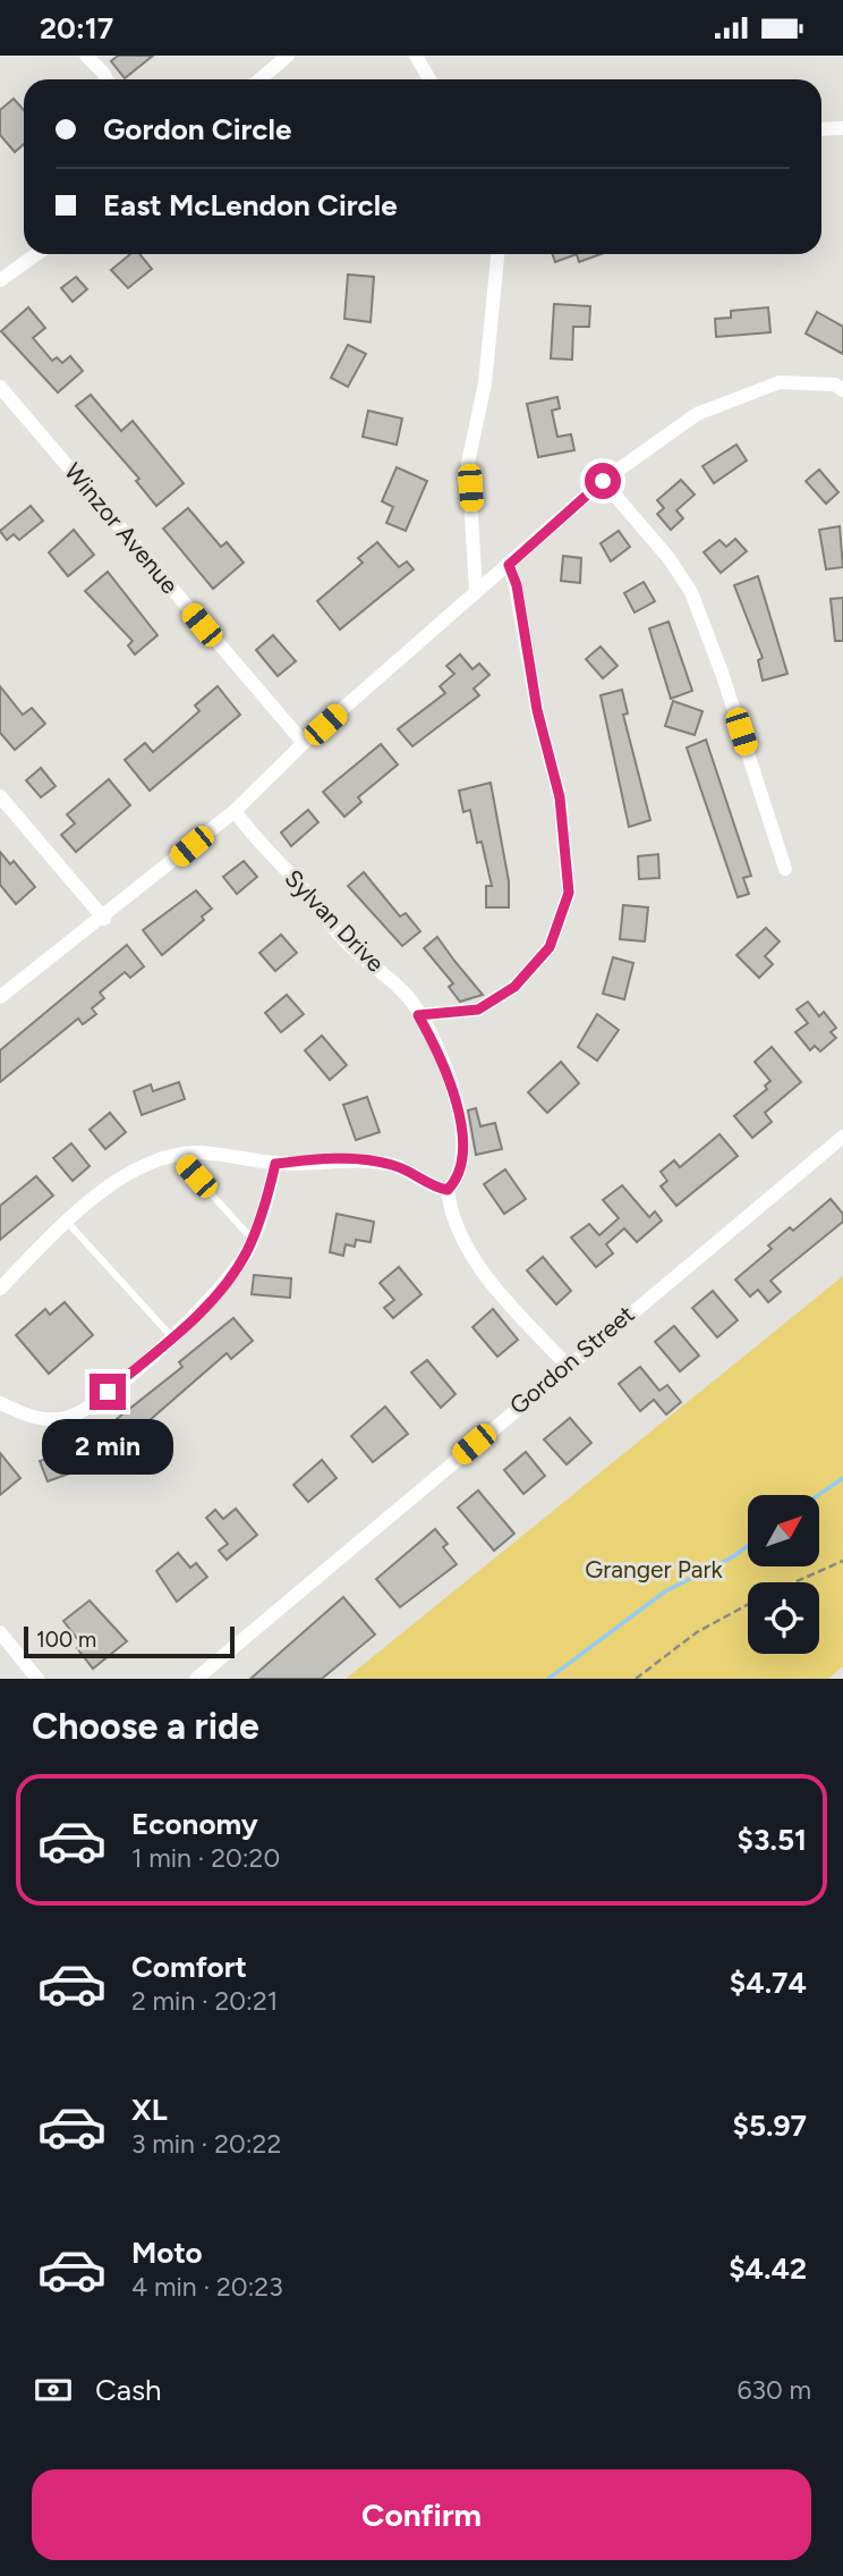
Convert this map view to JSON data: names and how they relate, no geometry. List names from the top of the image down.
{
  "streets": {
    "street": ["Winzor Avenue", "Sylvan Drive", "Gordon Street"]
  },
  "parks": ["Granger Park"],
  "scale_bar": "100 m",
  "north": "top right",
  "page": {
    "status": "20:17",
    "banner": ["Gordon Circle", "East McLendon Circle"],
    "bubble": "2 min",
    "scale": "100 m",
    "heading": "Choose a ride",
    "list": [
      {
        "name": "Economy",
        "note": "1 min · 20:20",
        "value": "$3.51"
      },
      {
        "name": "Comfort",
        "note": "2 min · 20:21",
        "value": "$4.74"
      },
      {
        "name": "XL",
        "note": "3 min · 20:22",
        "value": "$5.97"
      },
      {
        "name": "Moto",
        "note": "4 min · 20:23",
        "value": "$4.42"
      }
    ],
    "pay": ["Cash", "630 m"],
    "buttons": "Confirm"
  }
}
